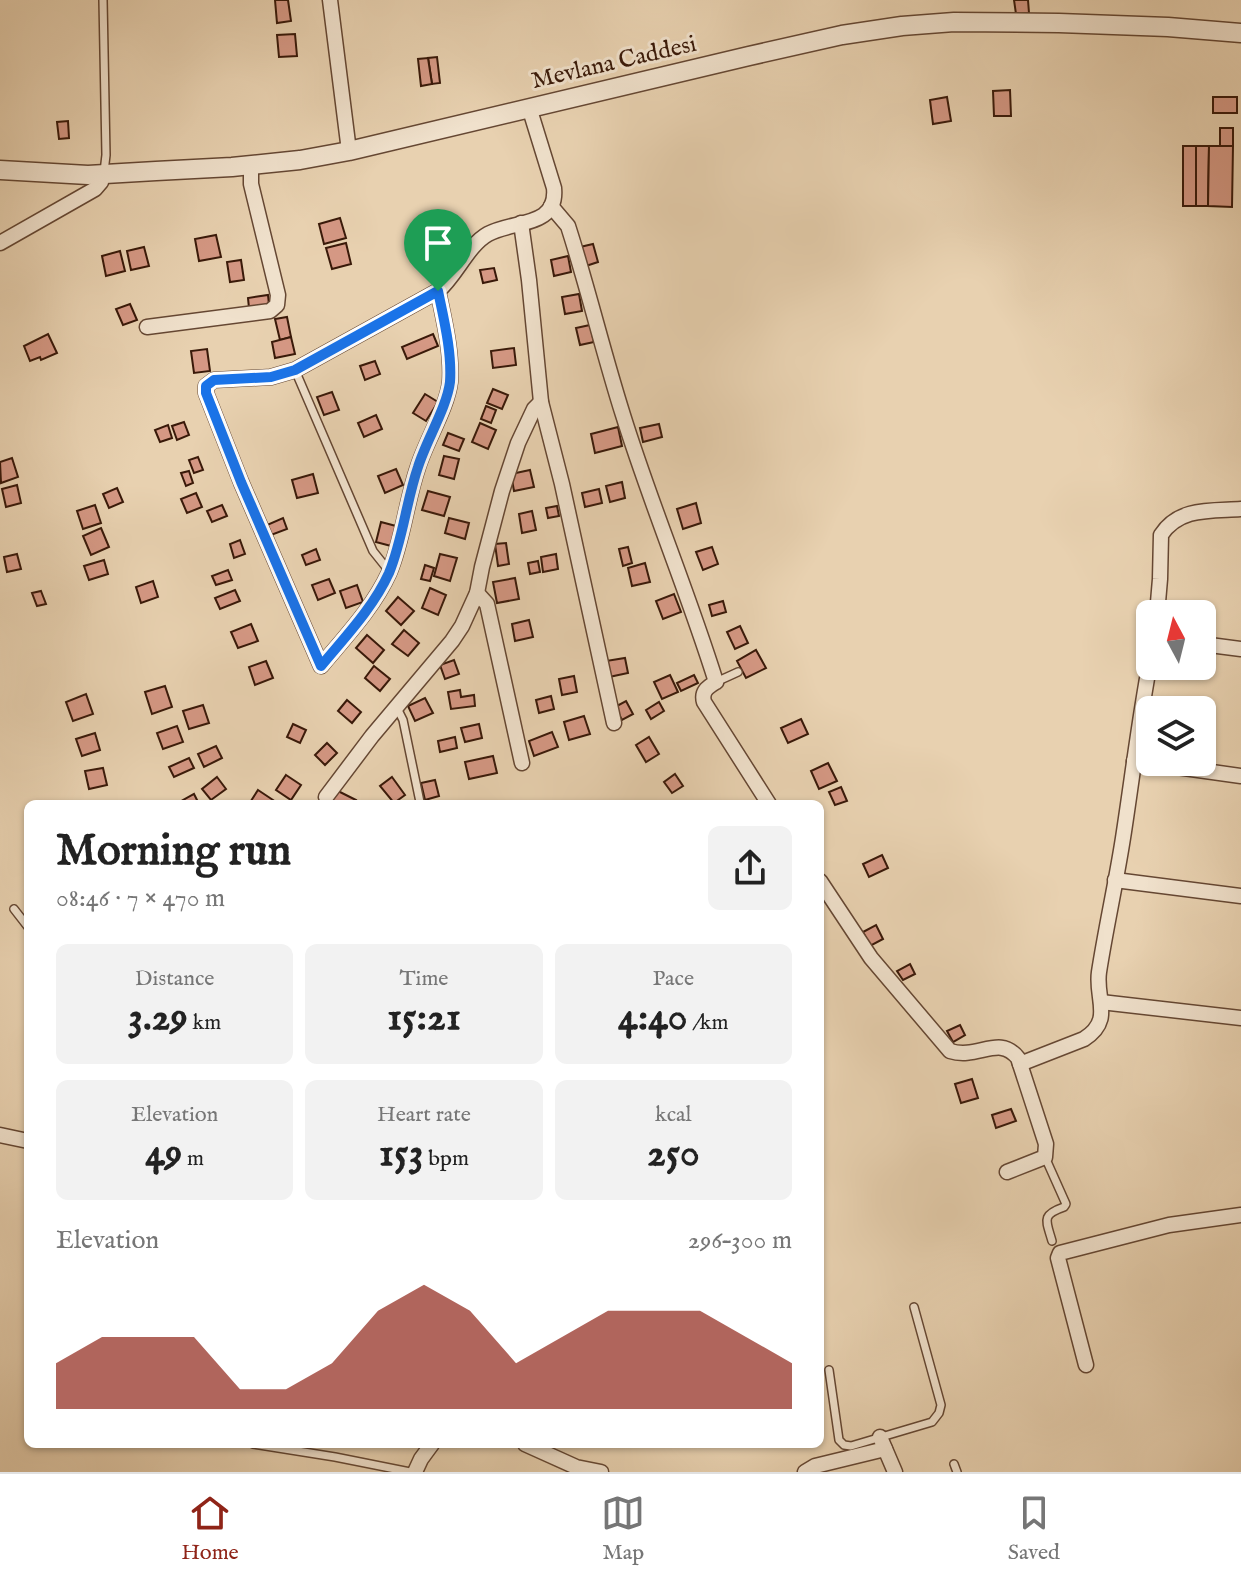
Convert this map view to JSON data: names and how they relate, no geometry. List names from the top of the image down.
{
  "streets": {
    "street": ["Mevlana Caddesi"]
  },
  "north": "top",
  "page": {
    "heading": ["Morning run", "08:46 · 7 × 470 m"],
    "stats": [
      ["Distance", "3.29 km"],
      ["Time", "15:21"],
      ["Pace", "4:40 /km"],
      ["Elevation", "49 m"],
      ["Heart rate", "153 bpm"],
      ["kcal", "250"]
    ],
    "chart": ["Elevation", "296–300 m"],
    "tabs": ["Home", "Map", "Saved"]
  }
}
